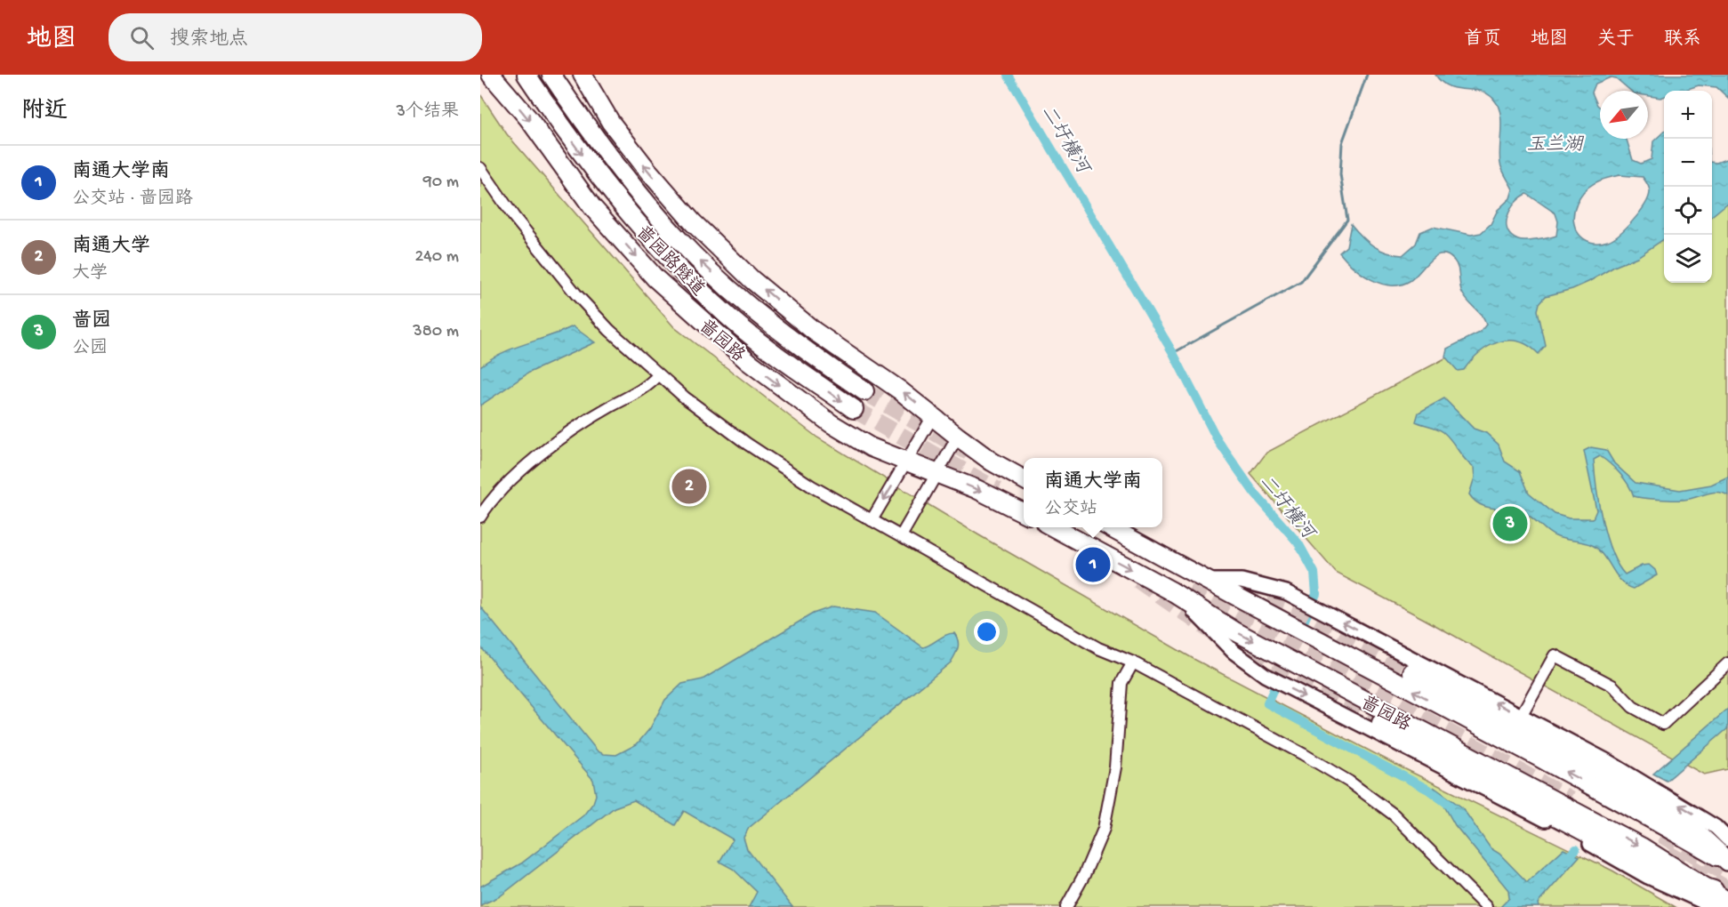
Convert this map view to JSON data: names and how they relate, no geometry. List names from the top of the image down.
{
  "streets": {
    "main road": ["啬园路隧道", "啬园路"]
  },
  "water": ["二圩横河", "玉兰湖"],
  "north": "bottom left",
  "page": {
    "header": "地图",
    "search": "搜索地点",
    "nav": [
      "首页",
      "地图",
      "关于",
      "联系"
    ],
    "heading": ["附近", "3个结果"],
    "map_buttons": ["+", "−"],
    "list": [
      {
        "mark": "1",
        "name": "南通大学南",
        "note": "公交站 · 啬园路",
        "value": "90 m"
      },
      {
        "mark": "2",
        "name": "南通大学",
        "note": "大学",
        "value": "240 m"
      },
      {
        "mark": "3",
        "name": "啬园",
        "note": "公园",
        "value": "380 m"
      }
    ],
    "popup": ["南通大学南", "公交站"],
    "pins": ["2", "3", "1"]
  }
}
